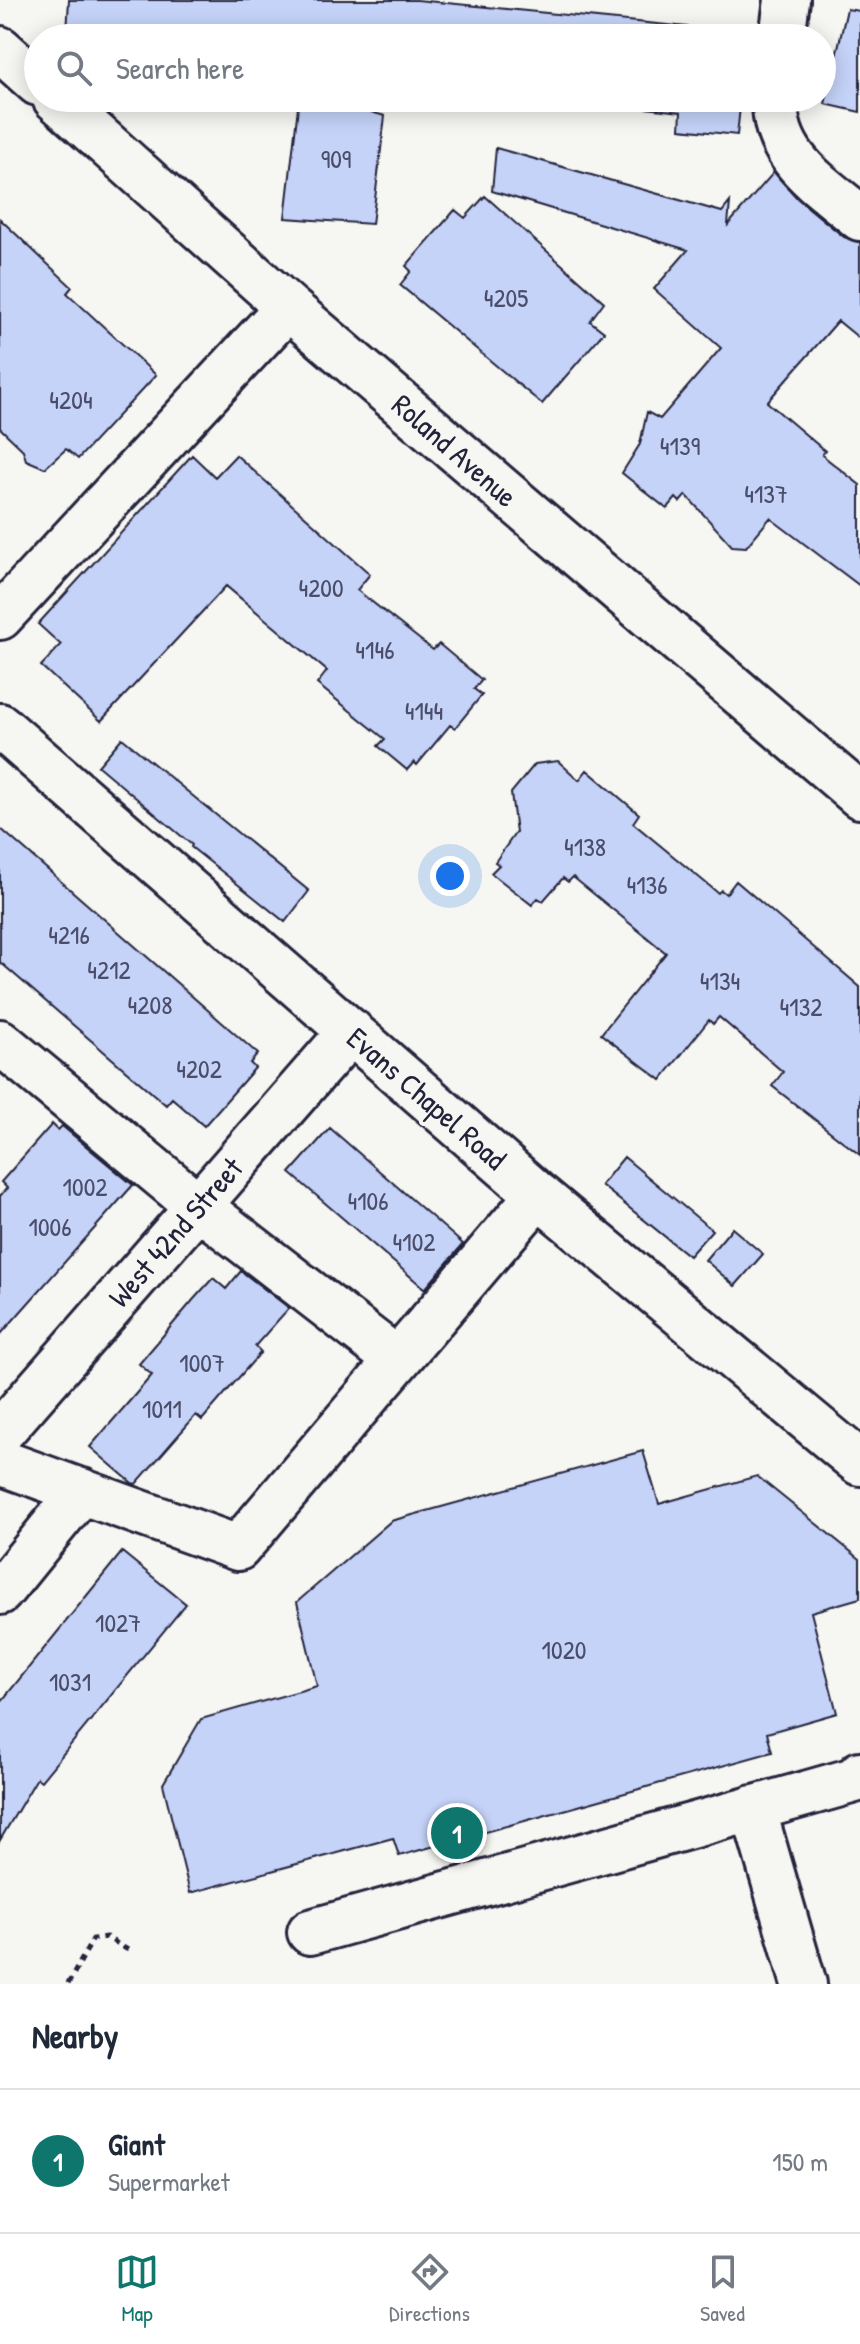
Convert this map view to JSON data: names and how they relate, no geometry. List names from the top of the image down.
{
  "streets": {
    "street": ["Roland Avenue", "Evans Chapel Road", "West 42nd Street"]
  },
  "crossings": [
    ["Evans Chapel Road", "West 42nd Street"]
  ],
  "house_numbers": [
    "909",
    "4205",
    "4204",
    "4139",
    "4137",
    "4200",
    "4146",
    "4144",
    "4138",
    "4136",
    "4216",
    "4212",
    "4134",
    "4208",
    "4132",
    "4202",
    "1002",
    "4106",
    "1006",
    "4102",
    "1007",
    "1011",
    "1027",
    "1020",
    "1031"
  ],
  "page": {
    "search": "Search here",
    "pins": "1",
    "heading": "Nearby",
    "list": [
      {
        "mark": "1",
        "name": "Giant",
        "note": "Supermarket",
        "value": "150 m"
      }
    ],
    "nav": ["Map", "Directions", "Saved"]
  }
}
